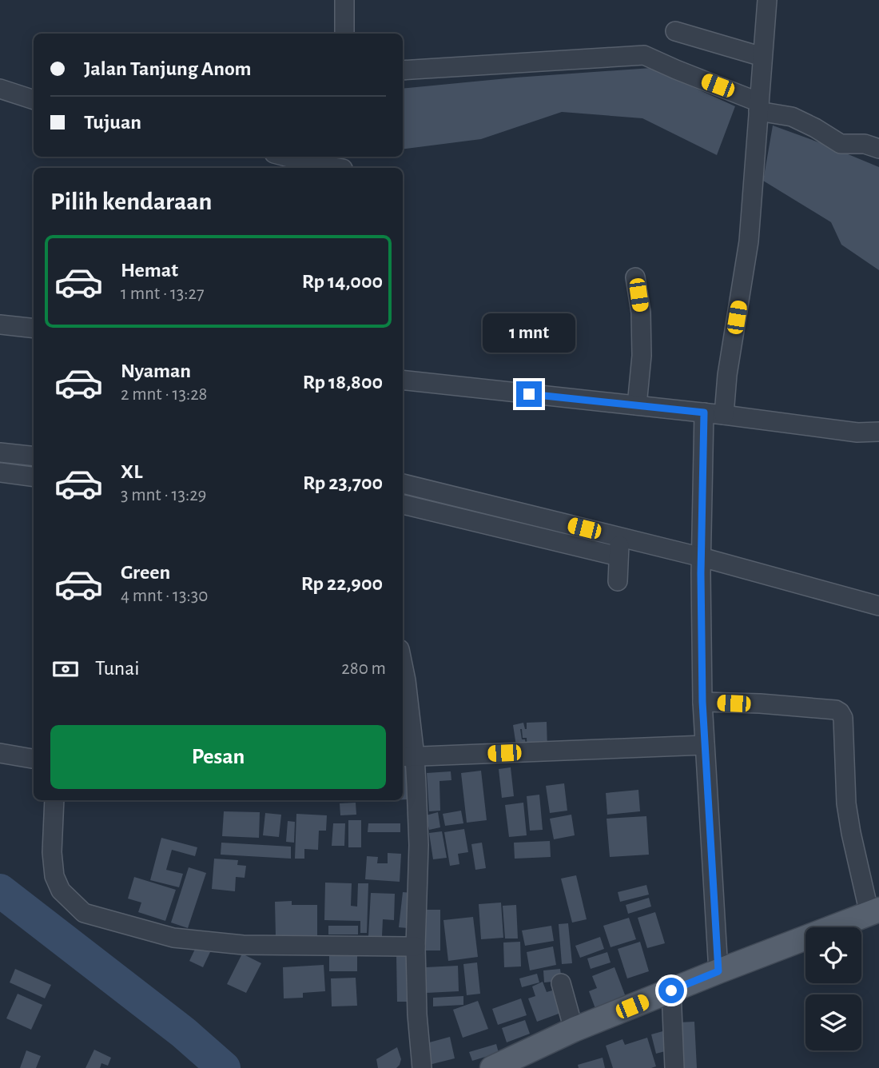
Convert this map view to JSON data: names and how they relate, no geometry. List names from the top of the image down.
{
  "page": {
    "banner": ["Jalan Tanjung Anom", "Tujuan"],
    "heading": "Pilih kendaraan",
    "list": [
      {
        "name": "Hemat",
        "note": "1 mnt · 13:27",
        "value": "Rp 14,000"
      },
      {
        "name": "Nyaman",
        "note": "2 mnt · 13:28",
        "value": "Rp 18,800"
      },
      {
        "name": "XL",
        "note": "3 mnt · 13:29",
        "value": "Rp 23,700"
      },
      {
        "name": "Green",
        "note": "4 mnt · 13:30",
        "value": "Rp 22,900"
      }
    ],
    "bubble": "1 mnt",
    "pay": ["Tunai", "280 m"],
    "buttons": "Pesan"
  }
}
